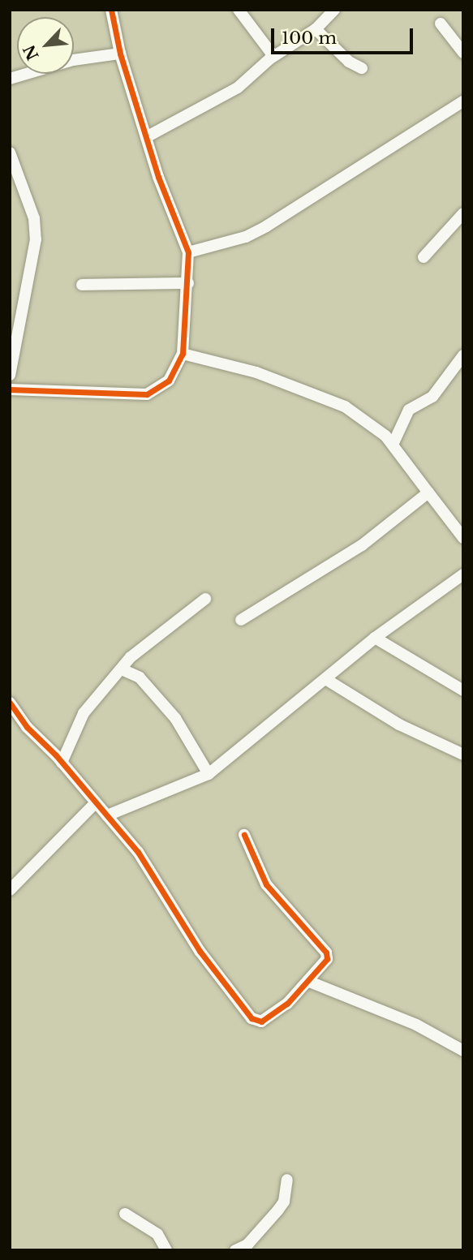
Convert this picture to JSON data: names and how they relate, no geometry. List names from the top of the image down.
{
  "scale_bar": "100 m",
  "north": "bottom left"
}
